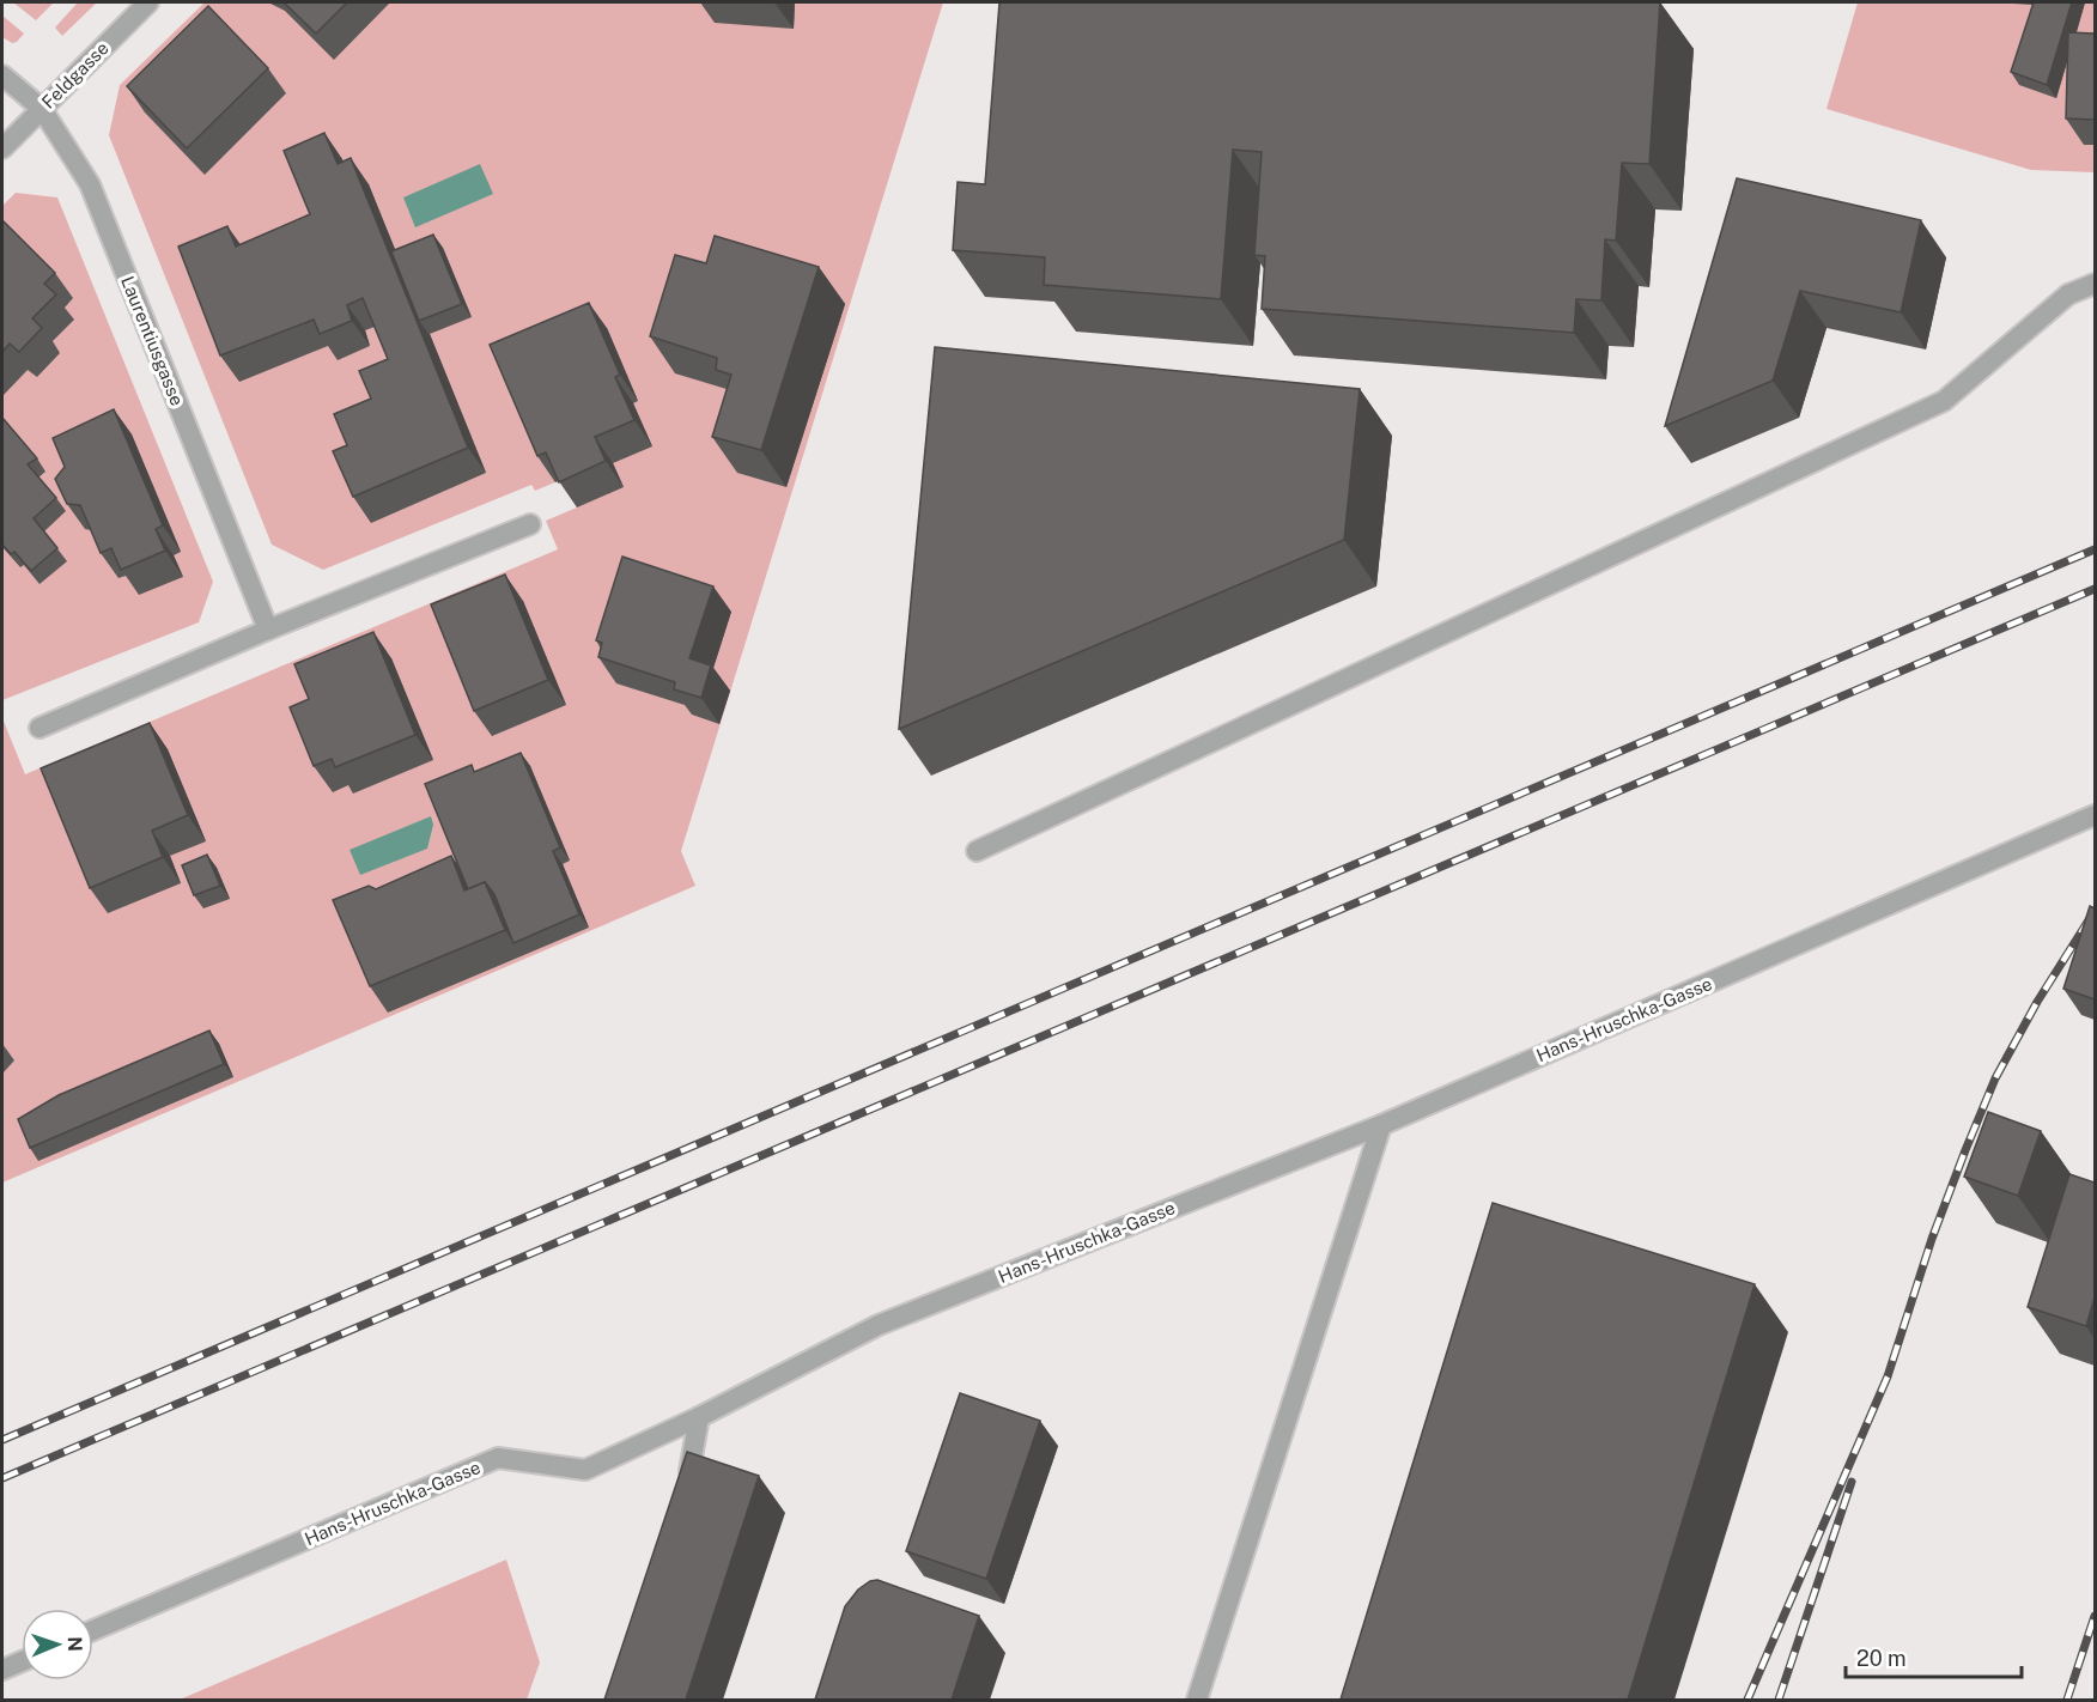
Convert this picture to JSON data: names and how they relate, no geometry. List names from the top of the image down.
{
  "streets": {
    "street": ["Feldgasse", "Laurentiusgasse", "Hans-Hruschka-Gasse"]
  },
  "crossings": [
    ["Feldgasse", "Laurentiusgasse"]
  ],
  "scale_bar": "20 m",
  "north": "right"
}
